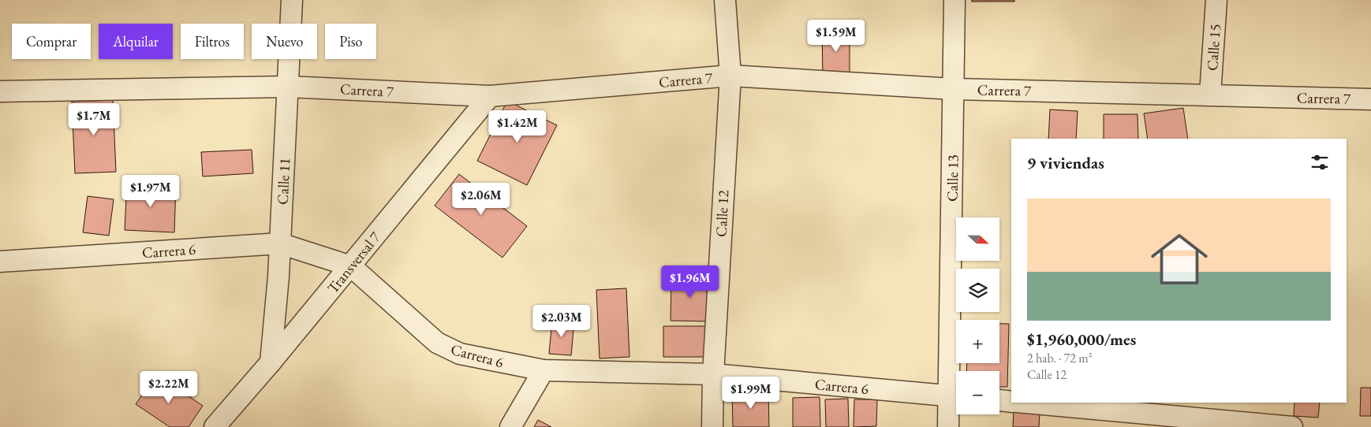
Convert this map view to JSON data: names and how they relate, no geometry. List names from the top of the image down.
{
  "streets": {
    "street": [
      "Calle 15",
      "Carrera 7",
      "Calle 13",
      "Calle 11",
      "Calle 12",
      "Carrera 6",
      "Transversal 7"
    ]
  },
  "crossings": [
    ["Calle 15", "Carrera 7"],
    ["Carrera 7", "Calle 13"],
    ["Carrera 7", "Calle 11"],
    ["Carrera 7", "Calle 12"],
    ["Carrera 7", "Transversal 7"],
    ["Calle 13", "Carrera 6"],
    ["Calle 11", "Carrera 6"],
    ["Calle 11", "Transversal 7"],
    ["Calle 12", "Carrera 6"],
    ["Carrera 6", "Transversal 7"]
  ],
  "north": "right",
  "page": {
    "price": [
      "$1.59M",
      "$1.7M",
      "$1.42M",
      "$1.97M",
      "$2.06M",
      "$1.96M",
      "$2.03M",
      "$2.22M",
      "$1.99M"
    ],
    "chip": [
      "Comprar",
      "Alquilar",
      "Filtros",
      "Nuevo",
      "Piso"
    ],
    "heading": "9 viviendas",
    "list": [
      {
        "name": "$1,960,000/mes",
        "note": "2 hab. · 72 m² · Calle 12"
      }
    ],
    "map_buttons": ["+", "−"]
  }
}
